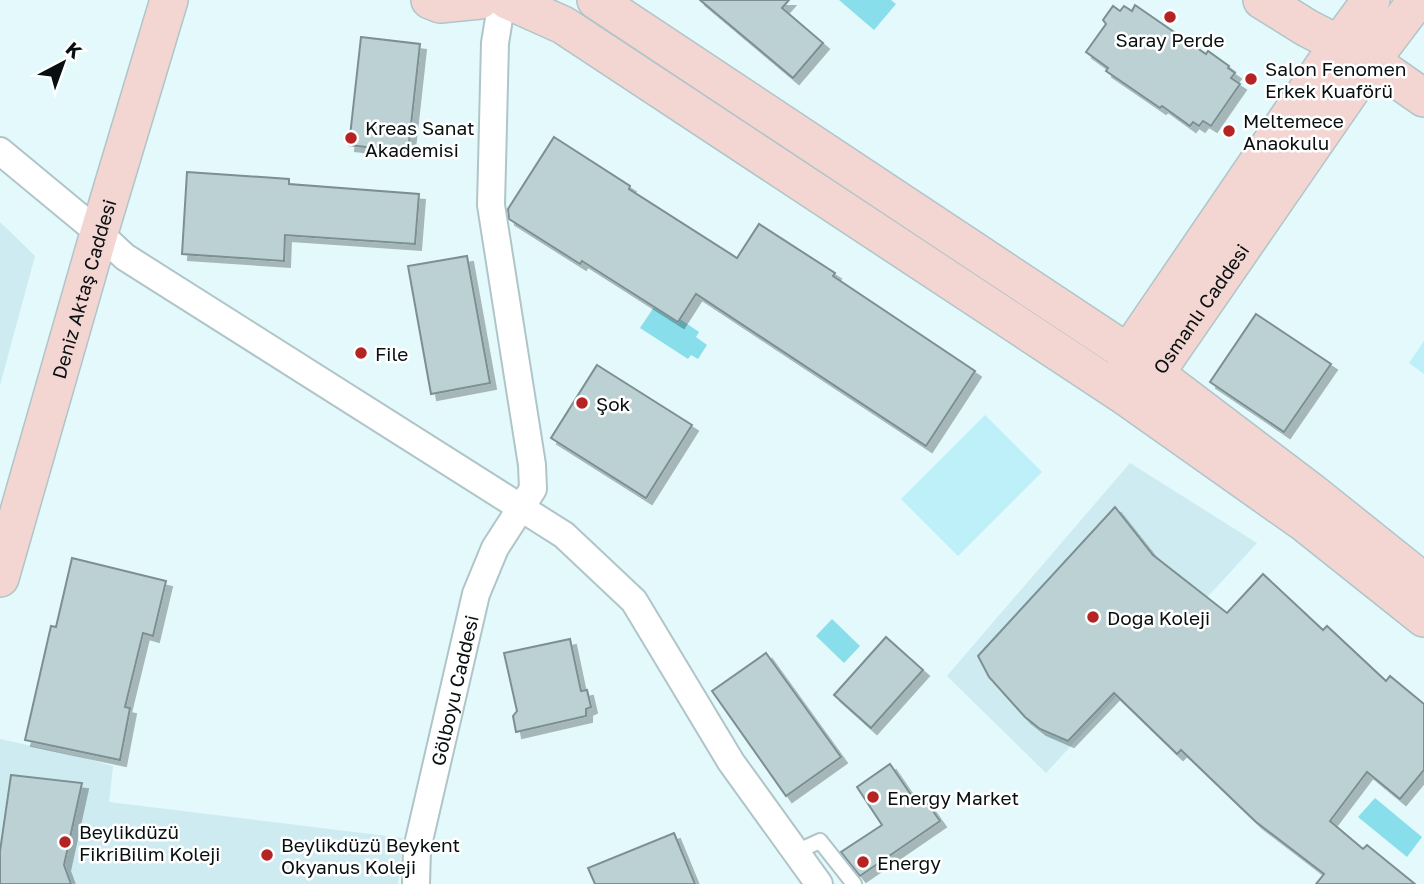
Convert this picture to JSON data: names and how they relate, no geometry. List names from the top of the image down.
{
  "streets": {
    "street": ["Deniz Aktaş Caddesi", "Osmanlı Caddesi", "Gölboyu Caddesi"]
  },
  "places": [
    "Saray Perde",
    "Salon Fenomen Erkek Kuaförü",
    "Meltemece Anaokulu",
    "Kreas Sanat Akademisi",
    "File",
    "Şok",
    "Doğa Koleji",
    "Energy Market",
    "Beylikdüzü FikriBilim Koleji",
    "Beylikdüzü Beykent Okyanus Koleji",
    "Energy"
  ],
  "north": "top right"
}
